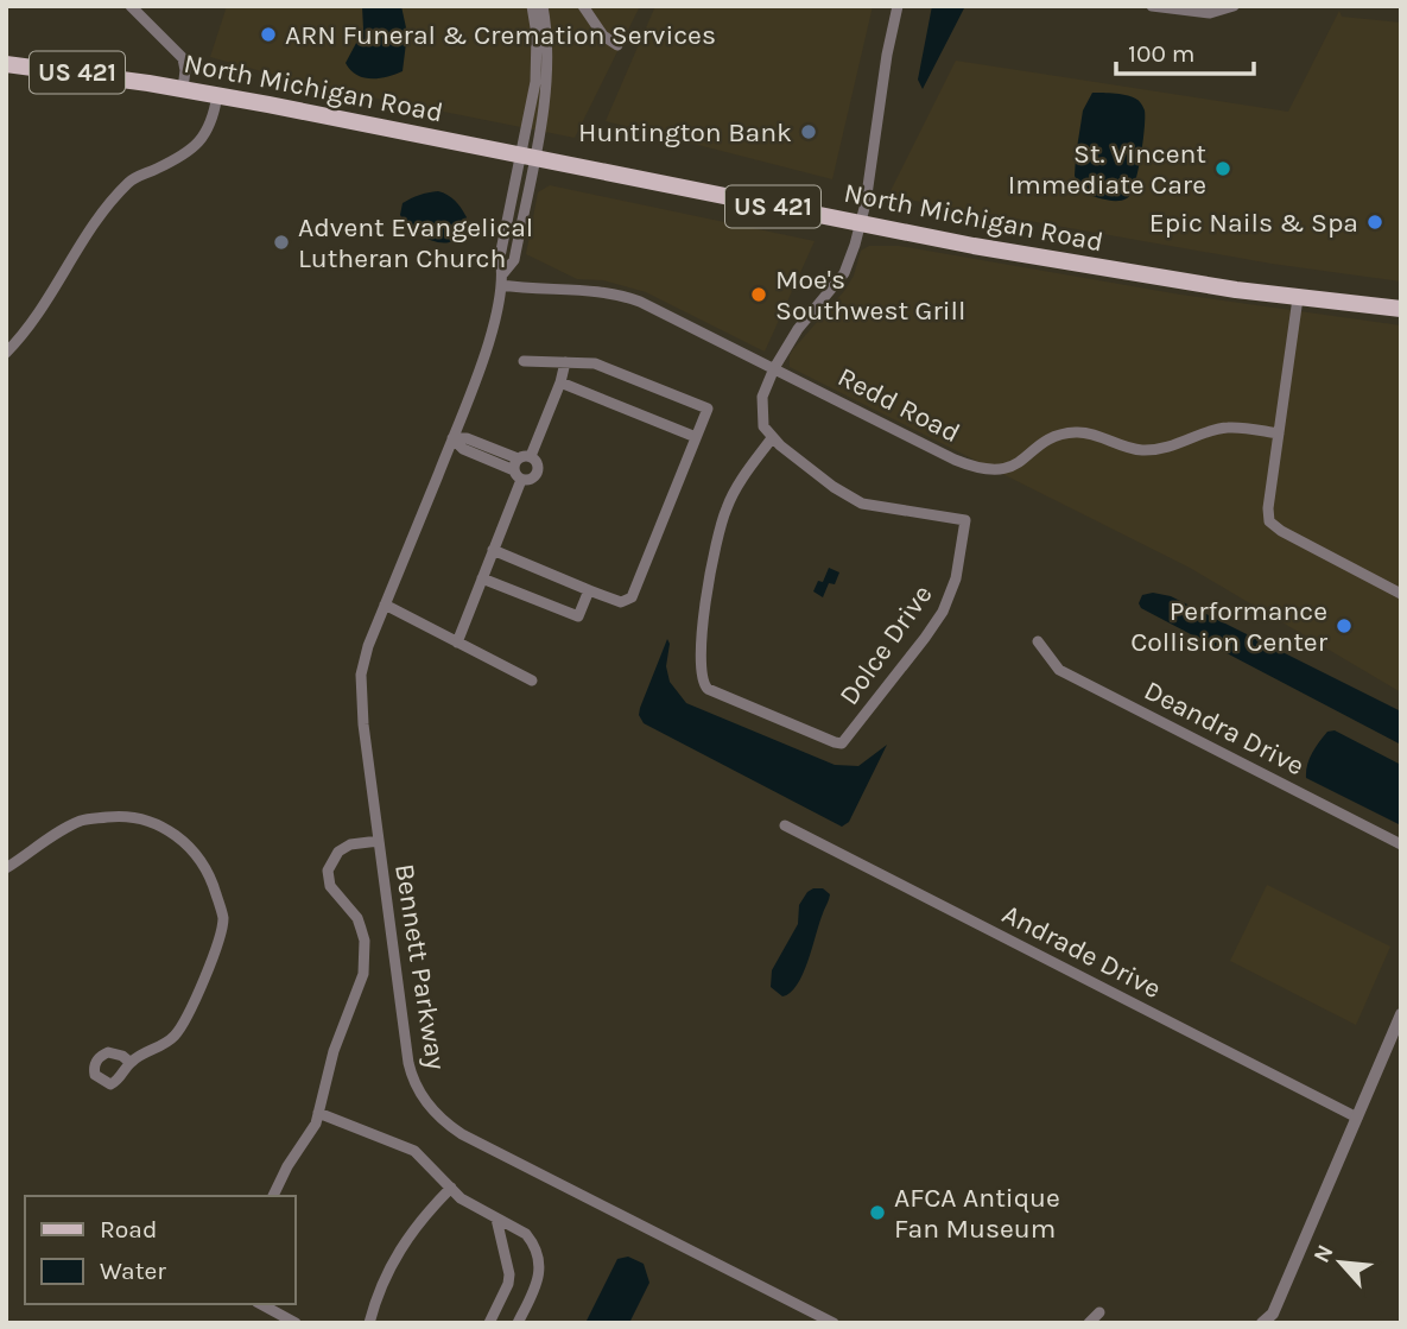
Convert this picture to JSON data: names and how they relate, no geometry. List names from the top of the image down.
{
  "streets": {
    "main road": ["US 421", "North Michigan Road"],
    "street": [
      "Redd Road",
      "Dolce Drive",
      "Deandra Drive",
      "Andrade Drive",
      "Bennett Parkway"
    ]
  },
  "crossings": [
    ["North Michigan Road", "Bennett Parkway"],
    ["Redd Road", "Bennett Parkway"]
  ],
  "places": [
    "ARN Funeral & Cremation Services",
    "Huntington Bank",
    "St. Vincent Immediate Care",
    "Epic Nails & Spa",
    "Advent Evangelical Lutheran Church",
    "Moe's Southwest Grill",
    "Performance Collision Center",
    "AFCA Antique Fan Museum"
  ],
  "legend": ["Road", "Water"],
  "scale_bar": "100 m",
  "north": "top left"
}
